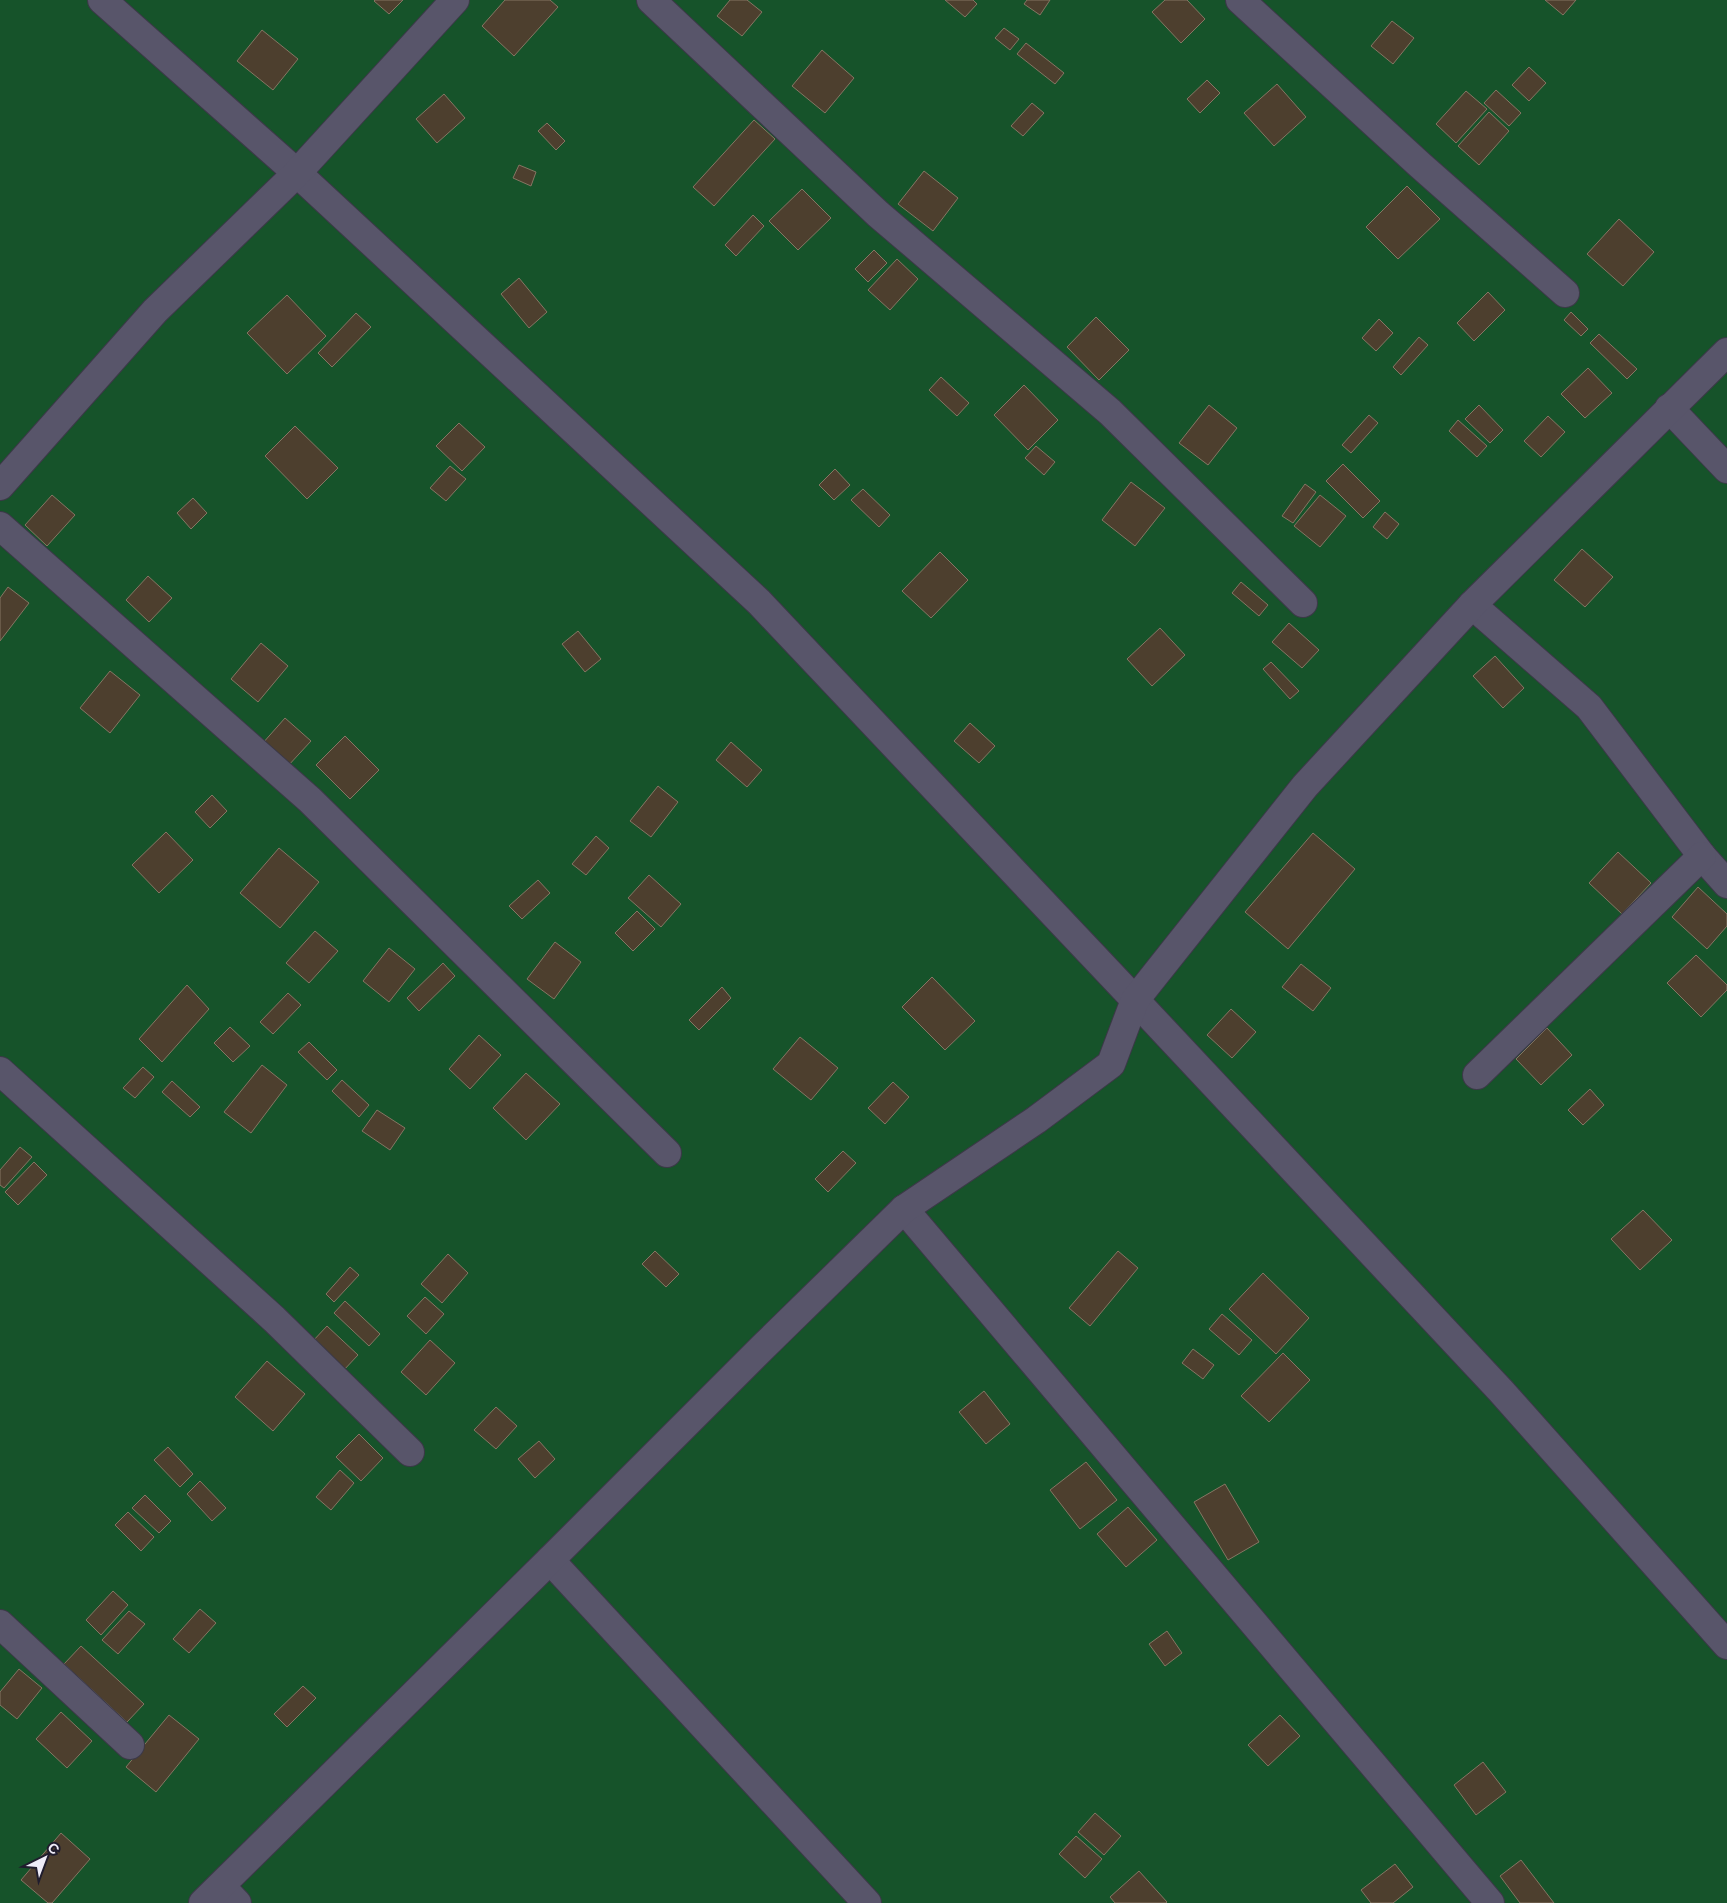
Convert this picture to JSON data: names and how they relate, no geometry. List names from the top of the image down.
{
  "north": "top right"
}
